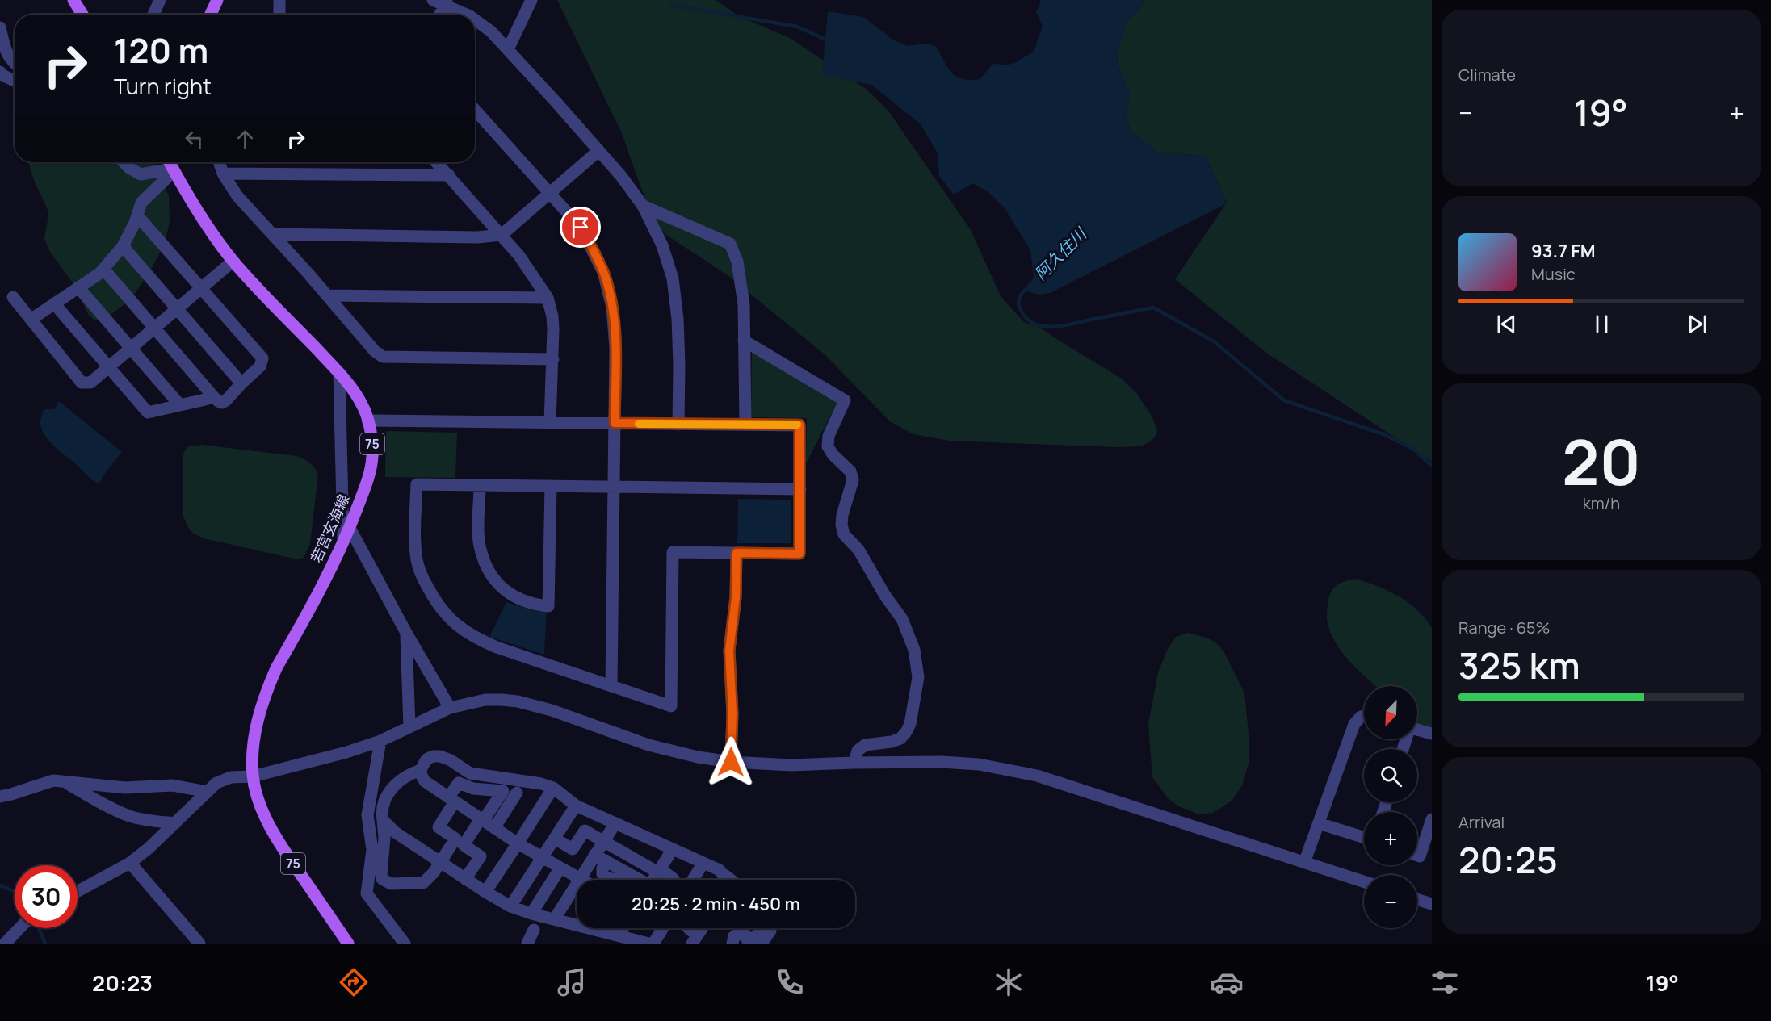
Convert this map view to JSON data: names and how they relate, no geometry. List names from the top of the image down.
{
  "streets": {
    "main road": ["75", "若宮玄海線"]
  },
  "water": ["阿久住川"],
  "north": "bottom left",
  "page": {
    "tile": [
      "Climate",
      ["20", "km/h"],
      ["Range · 65%", "325 km"],
      ["Arrival", "20:25"]
    ],
    "turn": ["120 m", "Turn right"],
    "heat": ["−", "19°", "+"],
    "song": ["93.7 FM", "Music"],
    "map_buttons": ["+", "−"],
    "limit": "30",
    "trip": "20:25 · 2 min · 450 m",
    "tabs": ["20:23", "19°"]
  }
}
